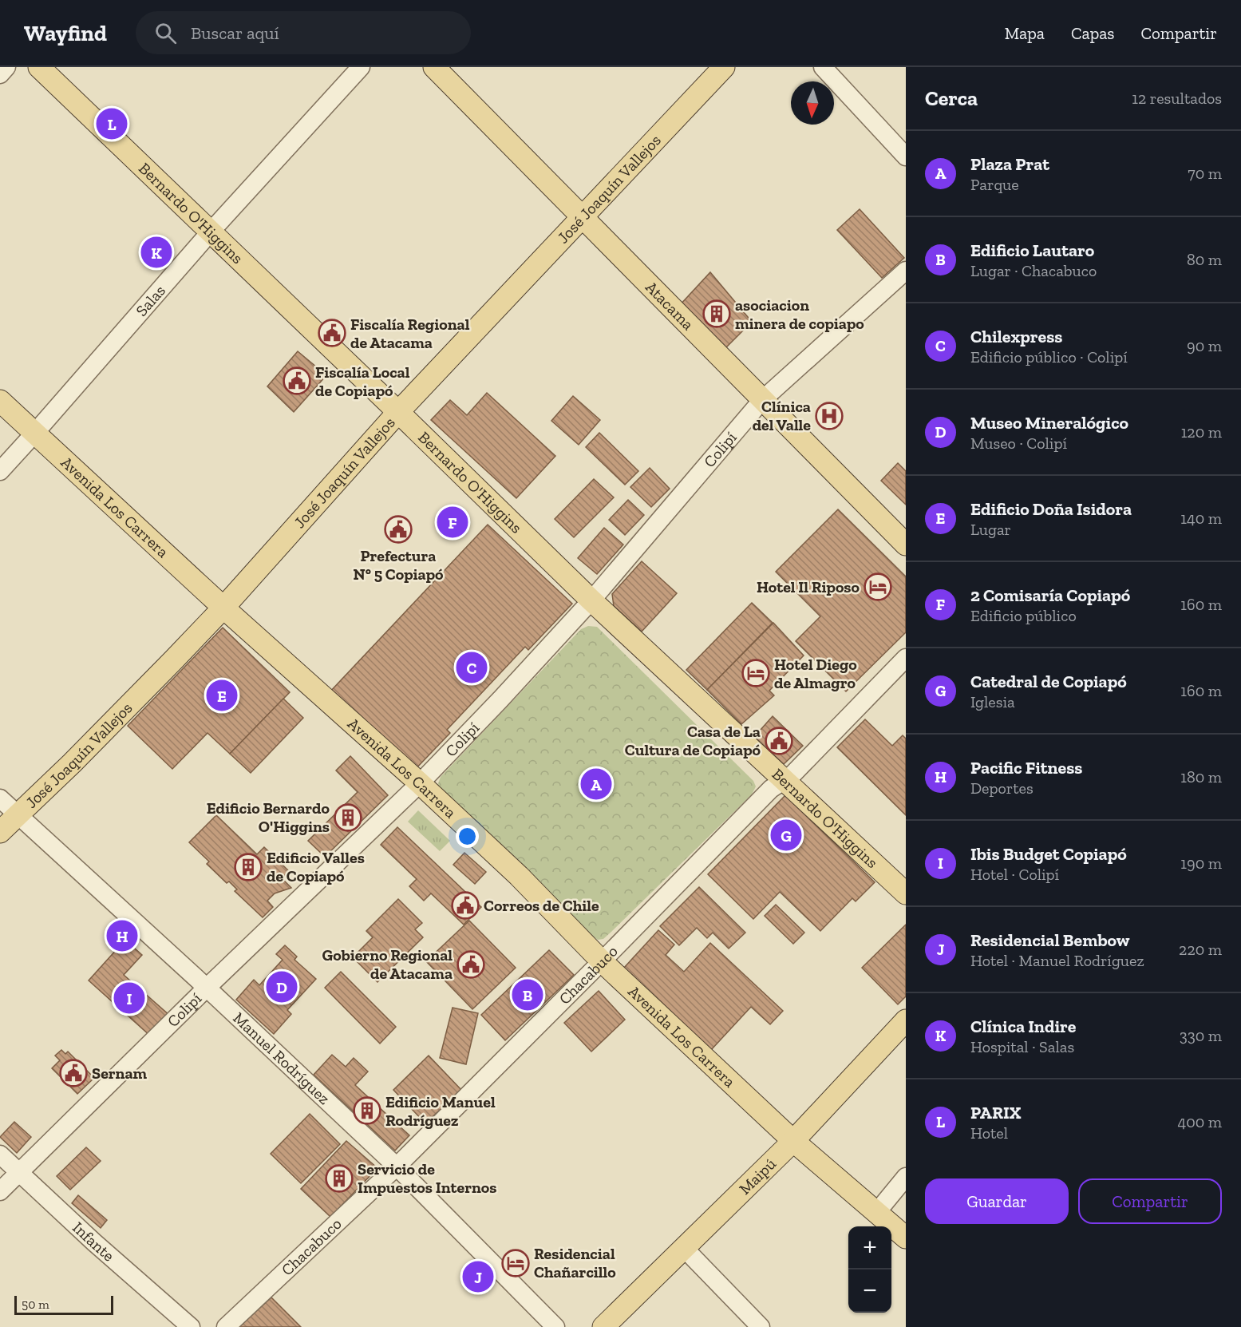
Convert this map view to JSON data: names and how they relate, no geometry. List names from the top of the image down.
{
  "streets": {
    "main road": [
      "José Joaquín Vallejos",
      "Bernardo O'Higgins",
      "Atacama",
      "Avenida Los Carrera",
      "Maipú"
    ],
    "street": [
      "Salas",
      "Colipí",
      "Chacabuco",
      "Manuel Rodríguez",
      "Infante"
    ]
  },
  "crossings": [
    ["José Joaquín Vallejos", "Bernardo O'Higgins"],
    ["José Joaquín Vallejos", "Atacama"],
    ["José Joaquín Vallejos", "Avenida Los Carrera"],
    ["José Joaquín Vallejos", "Manuel Rodríguez"],
    ["Bernardo O'Higgins", "Salas"],
    ["Bernardo O'Higgins", "Colipí"],
    ["Bernardo O'Higgins", "Chacabuco"],
    ["Salas", "Avenida Los Carrera"],
    ["Atacama", "Colipí"],
    ["Colipí", "Avenida Los Carrera"],
    ["Colipí", "Manuel Rodríguez"],
    ["Colipí", "Infante"],
    ["Avenida Los Carrera", "Chacabuco"],
    ["Avenida Los Carrera", "Maipú"],
    ["Chacabuco", "Manuel Rodríguez"]
  ],
  "places": {
    "building": [
      "asociacion minera de copiapo",
      "Edificio Bernardo O'Higgins",
      "Edificio Valles de Copiapó",
      "Edificio Manuel Rodríguez",
      "Servicio de Impuestos Internos"
    ],
    "public building": [
      "Fiscalía Regional de Atacama",
      "Fiscalía Local de Copiapó",
      "Prefectura N° 5 Copiapó",
      "Casa de La Cultura de Copiapó",
      "Correos de Chile",
      "Gobierno Regional de Atacama",
      "Sernam"
    ],
    "hospital": ["Clínica del Valle"],
    "hotel": ["Hotel Il Riposo", "Hotel Diego de Almagro", "Residencial Chañarcillo"]
  },
  "scale_bar": "50 m",
  "north": "bottom",
  "page": {
    "header": "Wayfind",
    "search": "Buscar aquí",
    "nav": ["Mapa", "Capas", "Compartir"],
    "heading": ["Cerca", "12 resultados"],
    "pins": [
      "L",
      "K",
      "F",
      "C",
      "E",
      "A",
      "G",
      "H",
      "D",
      "B",
      "I",
      "J"
    ],
    "list": [
      {
        "mark": "A",
        "name": "Plaza Prat",
        "note": "Parque",
        "value": "70 m"
      },
      {
        "mark": "B",
        "name": "Edificio Lautaro",
        "note": "Lugar · Chacabuco",
        "value": "80 m"
      },
      {
        "mark": "C",
        "name": "Chilexpress",
        "note": "Edificio público · Colipí",
        "value": "90 m"
      },
      {
        "mark": "D",
        "name": "Museo Mineralógico",
        "note": "Museo · Colipí",
        "value": "120 m"
      },
      {
        "mark": "E",
        "name": "Edificio Doña Isidora",
        "note": "Lugar",
        "value": "140 m"
      },
      {
        "mark": "F",
        "name": "2 Comisaría Copiapó",
        "note": "Edificio público",
        "value": "160 m"
      },
      {
        "mark": "G",
        "name": "Catedral de Copiapó",
        "note": "Iglesia",
        "value": "160 m"
      },
      {
        "mark": "H",
        "name": "Pacific Fitness",
        "note": "Deportes",
        "value": "180 m"
      },
      {
        "mark": "I",
        "name": "Ibis Budget Copiapó",
        "note": "Hotel · Colipí",
        "value": "190 m"
      },
      {
        "mark": "J",
        "name": "Residencial Bembow",
        "note": "Hotel · Manuel Rodríguez",
        "value": "220 m"
      },
      {
        "mark": "K",
        "name": "Clínica Indire",
        "note": "Hospital · Salas",
        "value": "330 m"
      },
      {
        "mark": "L",
        "name": "PARIX",
        "note": "Hotel",
        "value": "400 m"
      }
    ],
    "buttons": ["Guardar", "Compartir"],
    "map_buttons": ["+", "−"],
    "scale": "50 m"
  }
}
